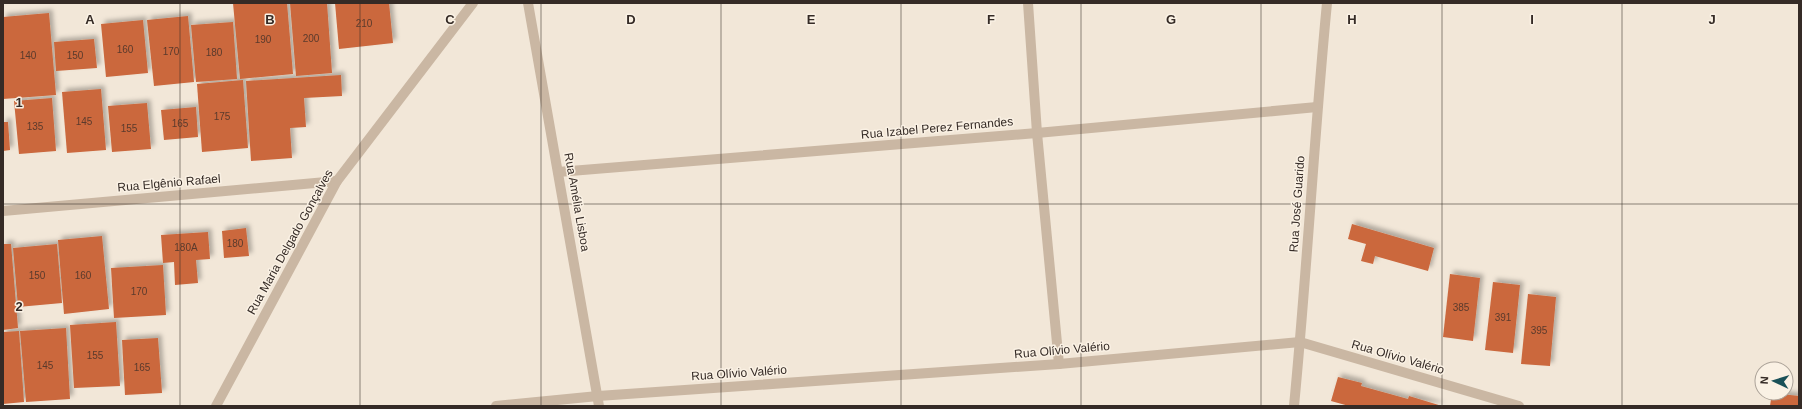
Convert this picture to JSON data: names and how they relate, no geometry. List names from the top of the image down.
{
  "streets": {
    "street": [
      "Rua Izabel Perez Fernandes",
      "Rua Elgênio Rafael",
      "Rua Amélia Lisboa",
      "Rua José Guarido",
      "Rua Maria Delgado Gonçalves",
      "Rua Olívio Valério"
    ]
  },
  "crossings": [
    ["Rua Izabel Perez Fernandes", "Rua Amélia Lisboa"],
    ["Rua Izabel Perez Fernandes", "Rua José Guarido"],
    ["Rua Elgênio Rafael", "Rua Maria Delgado Gonçalves"],
    ["Rua Amélia Lisboa", "Rua Olívio Valério"],
    ["Rua José Guarido", "Rua Olívio Valério"]
  ],
  "house_numbers": [
    "210",
    "200",
    "190",
    "160",
    "170",
    "180",
    "140",
    "150",
    "175",
    "145",
    "165",
    "135",
    "155",
    "180",
    "180A",
    "150",
    "160",
    "170",
    "385",
    "391",
    "395",
    "155",
    "145",
    "165"
  ],
  "north": "left",
  "grid": {
    "columns": [
      "A",
      "B",
      "C",
      "D",
      "E",
      "F",
      "G",
      "H",
      "I",
      "J"
    ],
    "rows": ["1", "2"]
  }
}
